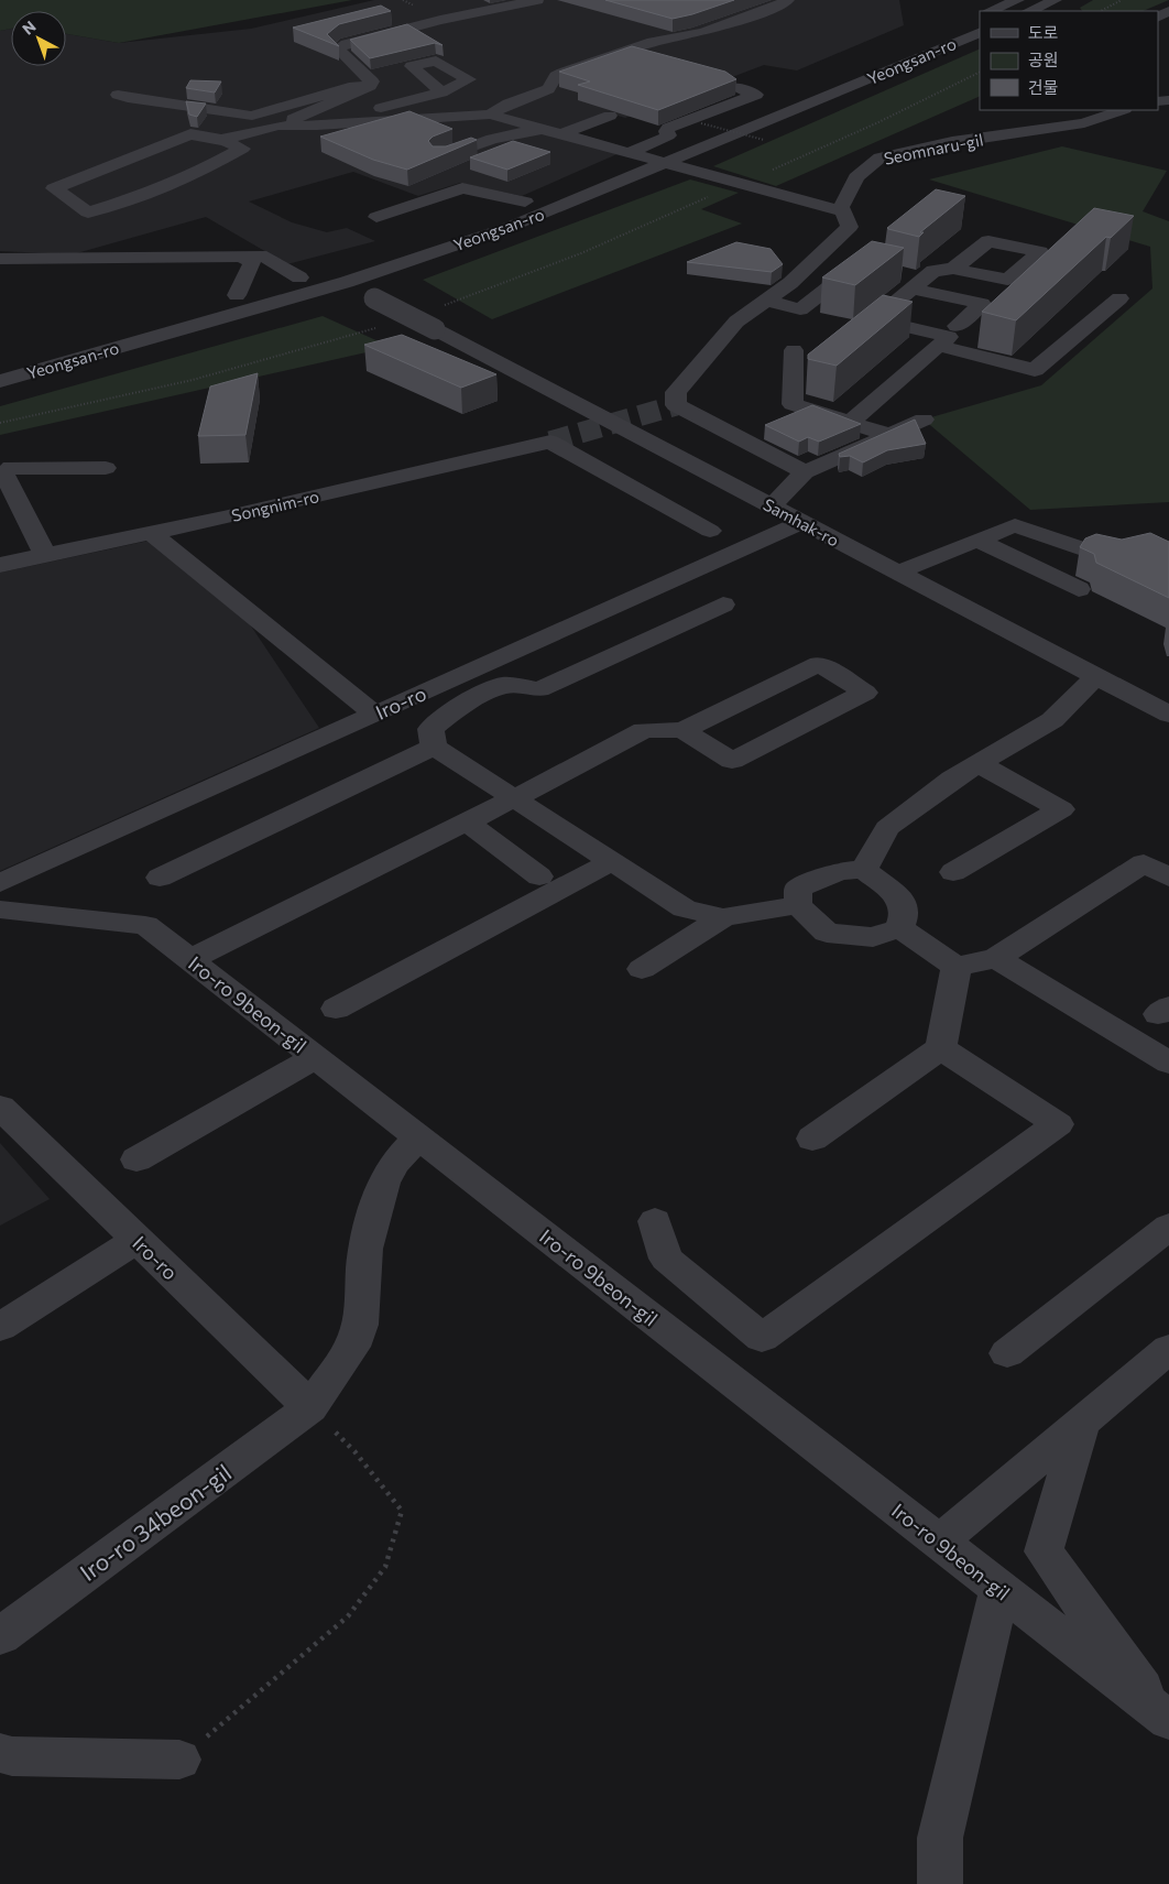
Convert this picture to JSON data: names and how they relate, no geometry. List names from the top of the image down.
{
  "streets": {
    "street": [
      "Yeongsan-ro",
      "Seomnaru-gil",
      "Songnim-ro",
      "Samhak-ro",
      "Iro-ro",
      "Iro-ro 9beon-gil",
      "Iro-ro 34beon-gil"
    ]
  },
  "crossings": [
    ["Yeongsan-ro", "Samhak-ro"],
    ["Samhak-ro", "Iro-ro"],
    ["Iro-ro", "Iro-ro 34beon-gil"],
    ["Iro-ro 9beon-gil", "Iro-ro 34beon-gil"]
  ],
  "legend": ["도로", "공원", "건물"],
  "north": "top left"
}
